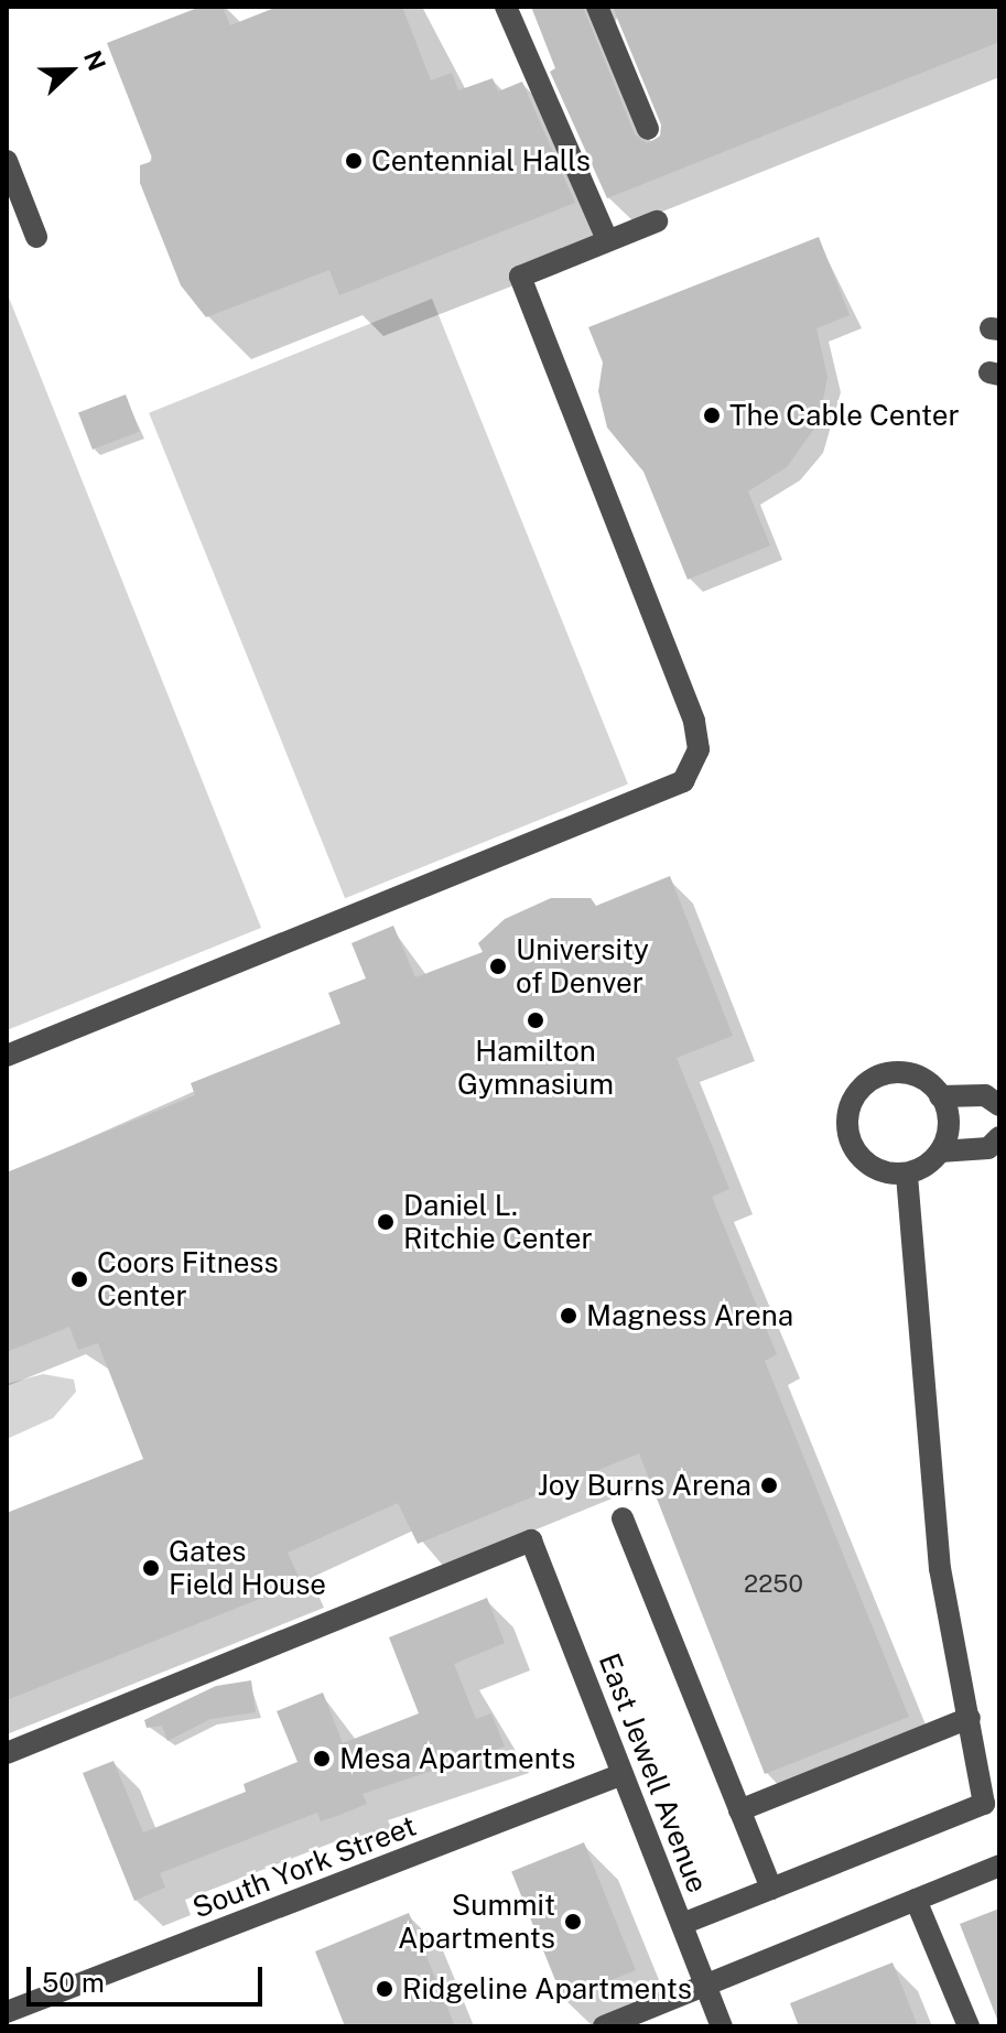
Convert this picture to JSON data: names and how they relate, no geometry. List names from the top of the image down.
{
  "streets": {
    "street": ["East Jewell Avenue", "South York Street"]
  },
  "crossings": [
    ["East Jewell Avenue", "South York Street"]
  ],
  "places": [
    "Centennial Halls",
    "The Cable Center",
    "University of Denver",
    "Hamilton Gymnasium",
    "Daniel L. Ritchie Center",
    "Coors Fitness Center",
    "Magness Arena",
    "Joy Burns Arena",
    "Gates Field House",
    "Mesa Apartments",
    "Summit Apartments",
    "Ridgeline Apartments"
  ],
  "house_numbers": ["2250"],
  "scale_bar": "50 m",
  "north": "right"
}
